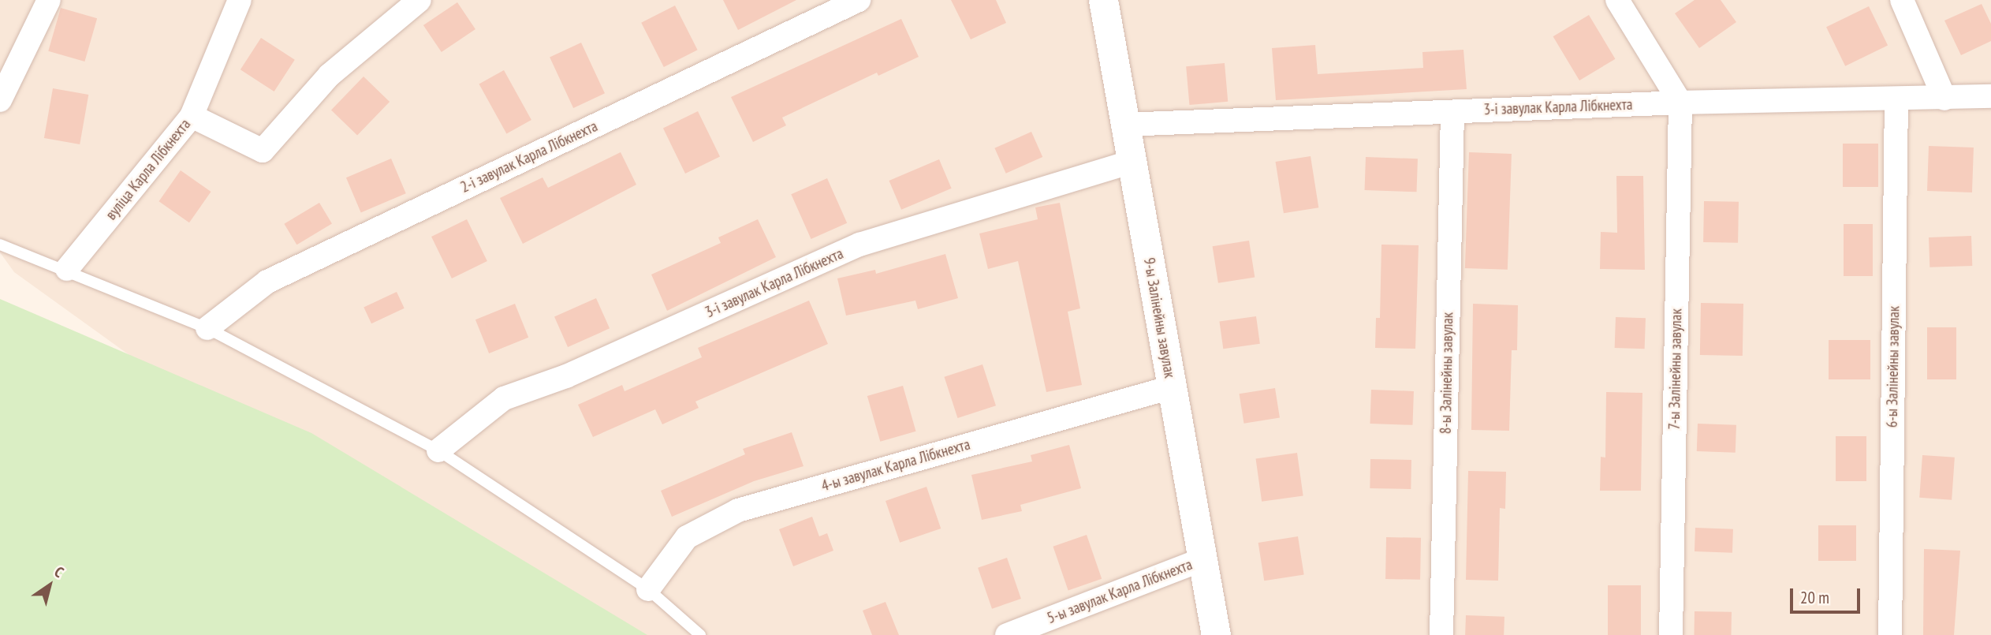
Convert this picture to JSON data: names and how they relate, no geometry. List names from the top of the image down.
{
  "streets": {
    "street": [
      "3-і завулак Карла Лібкнехта",
      "2-і завулак Карла Лібкнехта",
      "вуліца Карла Лібкнехта",
      "9-ы Залінейны завулак",
      "6-ы Залінейны завулак",
      "7-ы Залінейны завулак",
      "8-ы Залінейны завулак",
      "4-ы завулак Карла Лібкнехта",
      "5-ы завулак Карла Лібкнехта"
    ]
  },
  "crossings": [
    ["3-і завулак Карла Лібкнехта", "9-ы Залінейны завулак"],
    ["3-і завулак Карла Лібкнехта", "6-ы Залінейны завулак"],
    ["3-і завулак Карла Лібкнехта", "7-ы Залінейны завулак"],
    ["3-і завулак Карла Лібкнехта", "8-ы Залінейны завулак"],
    ["9-ы Залінейны завулак", "4-ы завулак Карла Лібкнехта"],
    ["9-ы Залінейны завулак", "5-ы завулак Карла Лібкнехта"]
  ],
  "scale_bar": "20 m",
  "north": "top right"
}
